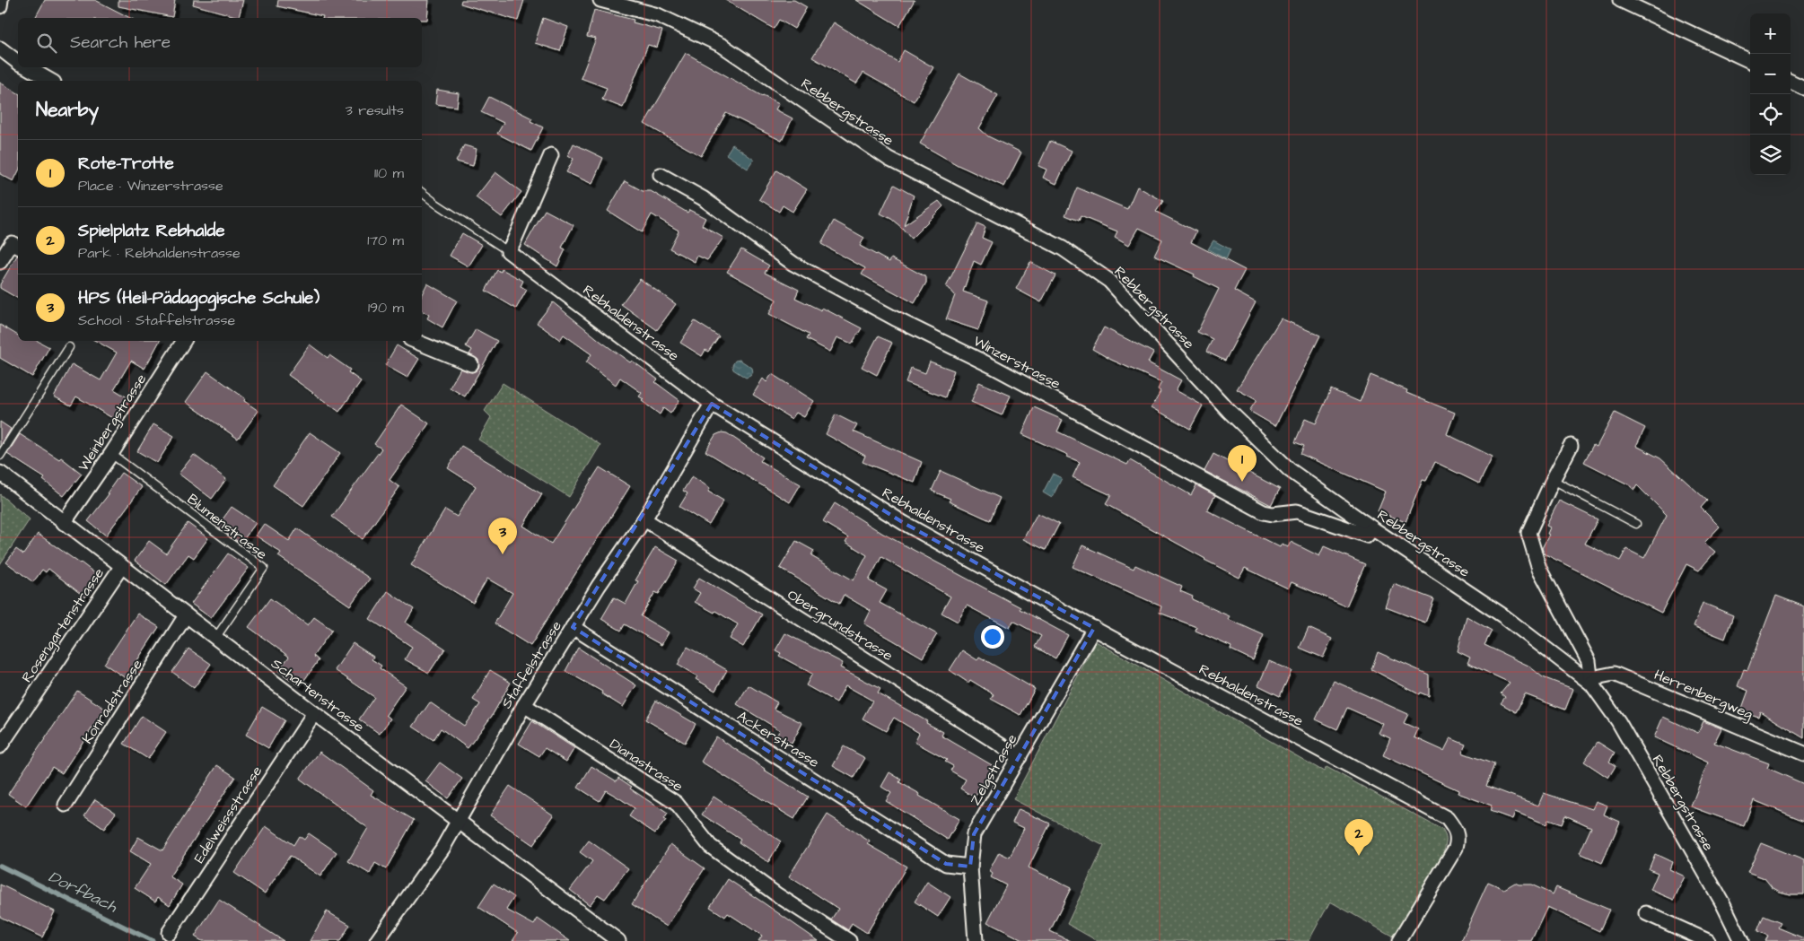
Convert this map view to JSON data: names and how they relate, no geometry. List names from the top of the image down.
{
  "streets": {
    "street": [
      "Rebbergstrasse",
      "Rebhaldenstrasse",
      "Winzerstrasse",
      "Weinbergstrasse",
      "Rosengartenstrasse",
      "Obergrundstrasse",
      "Staffelstrasse",
      "Herrenbergweg",
      "Schartenstrasse",
      "Konradstrasse",
      "Ackerstrasse",
      "Dianastrasse",
      "Zelgstrasse",
      "Edelweissstrasse"
    ],
    "lane": ["Blumenstrasse"]
  },
  "crossings": [
    ["Rebbergstrasse", "Winzerstrasse"],
    ["Rebbergstrasse", "Herrenbergweg"],
    ["Rebhaldenstrasse", "Staffelstrasse"],
    ["Rebhaldenstrasse", "Zelgstrasse"],
    ["Weinbergstrasse", "Blumenstrasse"],
    ["Weinbergstrasse", "Schartenstrasse"],
    ["Blumenstrasse", "Schartenstrasse"],
    ["Rosengartenstrasse", "Schartenstrasse"],
    ["Obergrundstrasse", "Staffelstrasse"],
    ["Obergrundstrasse", "Zelgstrasse"],
    ["Staffelstrasse", "Schartenstrasse"],
    ["Staffelstrasse", "Ackerstrasse"],
    ["Staffelstrasse", "Dianastrasse"],
    ["Schartenstrasse", "Konradstrasse"],
    ["Schartenstrasse", "Edelweissstrasse"],
    ["Ackerstrasse", "Zelgstrasse"]
  ],
  "water": ["Dorfbach"],
  "page": {
    "map_buttons": ["+", "−"],
    "search": "Search here",
    "heading": ["Nearby", "3 results"],
    "list": [
      {
        "mark": "1",
        "name": "Rote-Trotte",
        "note": "Place · Winzerstrasse",
        "value": "110 m"
      },
      {
        "mark": "2",
        "name": "Spielplatz Rebhalde",
        "note": "Park · Rebhaldenstrasse",
        "value": "170 m"
      },
      {
        "mark": "3",
        "name": "HPS (Heil-Pädagogische Schule)",
        "note": "School · Staffelstrasse",
        "value": "190 m"
      }
    ],
    "pins": ["1", "3", "2"]
  }
}
